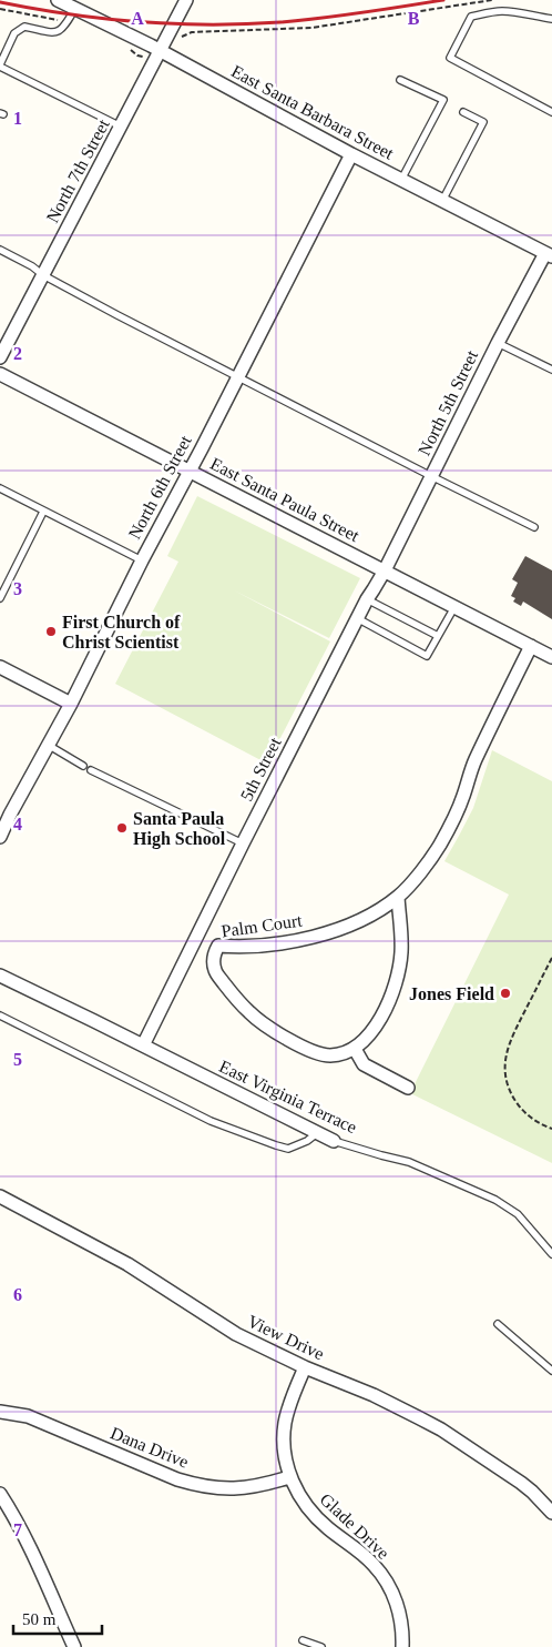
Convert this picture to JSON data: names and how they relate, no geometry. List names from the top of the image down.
{
  "streets": {
    "street": [
      "East Santa Barbara Street",
      "North 7th Street",
      "North 5th Street",
      "North 6th Street",
      "East Santa Paula Street",
      "5th Street",
      "Palm Court",
      "East Virginia Terrace",
      "View Drive",
      "Dana Drive",
      "Glade Drive"
    ]
  },
  "crossings": [
    ["East Santa Barbara Street", "North 7th Street"],
    ["East Santa Barbara Street", "North 5th Street"],
    ["East Santa Barbara Street", "North 6th Street"],
    ["North 5th Street", "East Santa Paula Street"],
    ["North 5th Street", "5th Street"],
    ["North 6th Street", "East Santa Paula Street"],
    ["East Santa Paula Street", "5th Street"],
    ["East Santa Paula Street", "Palm Court"],
    ["5th Street", "East Virginia Terrace"],
    ["View Drive", "Glade Drive"],
    ["Dana Drive", "Glade Drive"]
  ],
  "places": ["First Church of Christ Scientist", "Santa Paula High School", "Jones Field"],
  "scale_bar": "50 m",
  "grid": {
    "columns": ["A", "B"],
    "rows": [
      "1",
      "2",
      "3",
      "4",
      "5",
      "6",
      "7"
    ]
  }
}
